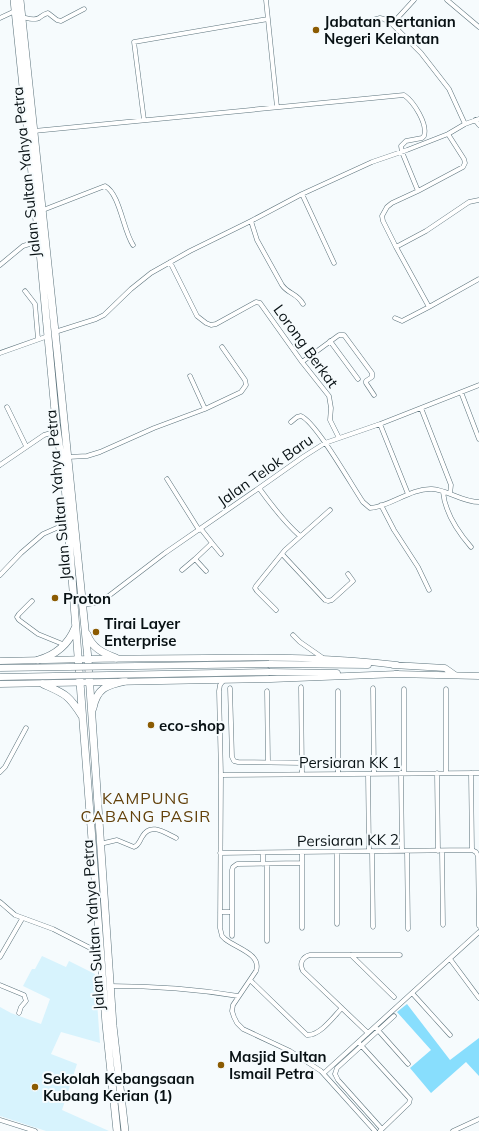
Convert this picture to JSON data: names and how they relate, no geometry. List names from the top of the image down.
{
  "streets": {
    "highway": ["Jalan Sultan Yahya Petra"],
    "street": [
      "Lorong Berkat",
      "Jalan Telok Baru",
      "Persiaran KK 1",
      "Persiaran KK 2"
    ]
  },
  "crossings": [
    ["Jalan Sultan Yahya Petra", "Jalan Telok Baru"],
    ["Lorong Berkat", "Jalan Telok Baru"]
  ],
  "districts": ["KAMPUNG CABANG PASIR"],
  "places": [
    "Jabatan Pertanian Negeri Kelantan",
    "Proton",
    "Tirai Layer Enterprise",
    "eco-shop",
    "Masjid Sultan Ismail Petra",
    "Sekolah Kebangsaan Kubang Kerian (1)"
  ]
}
